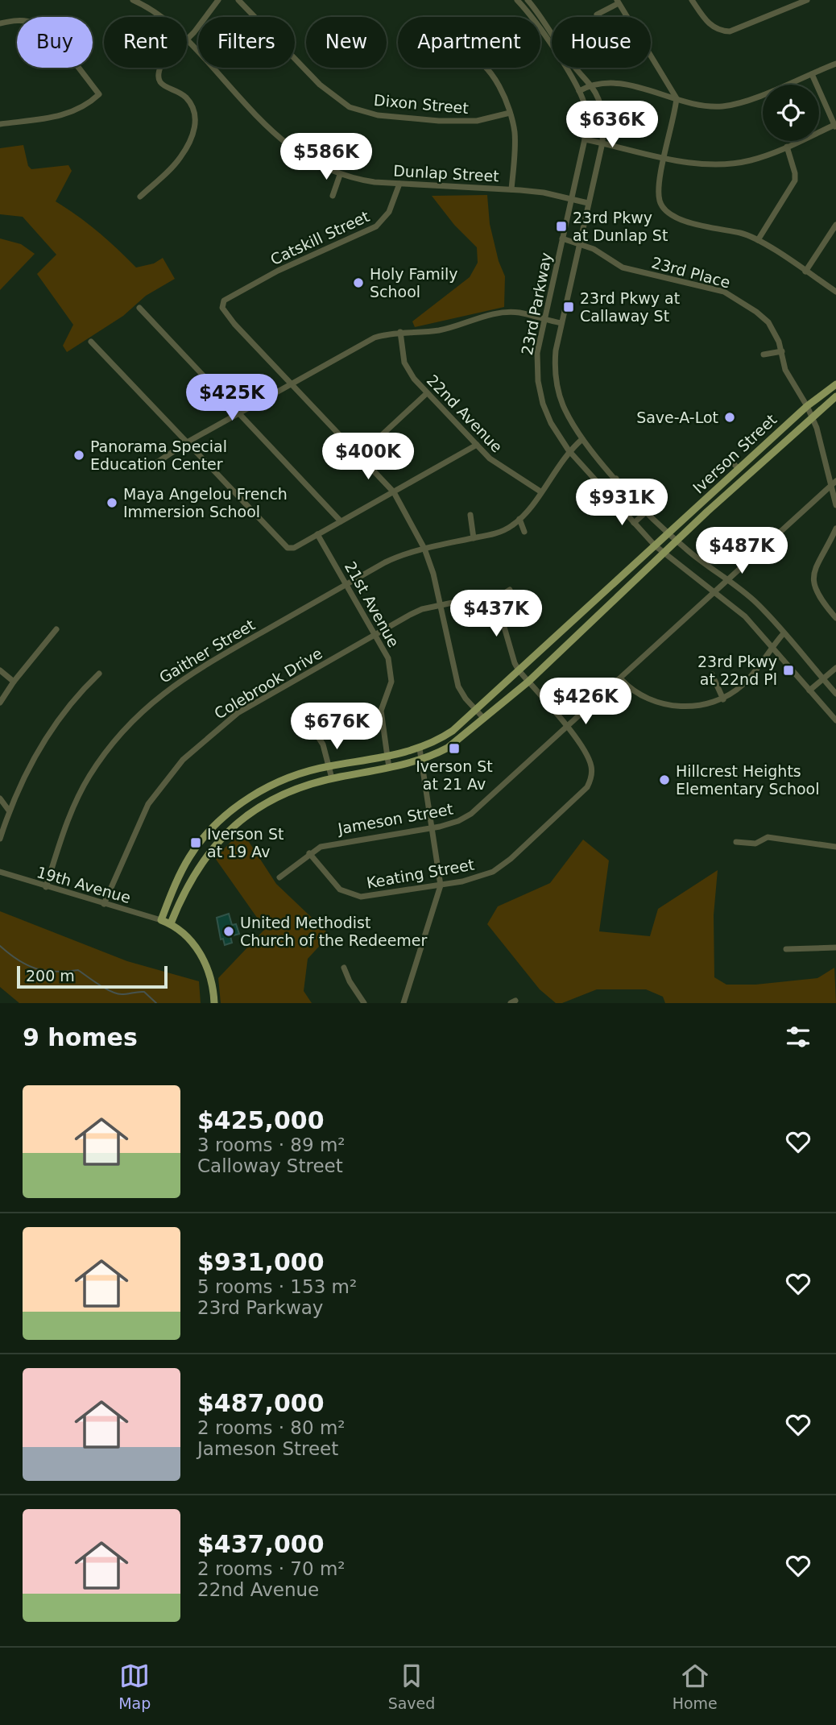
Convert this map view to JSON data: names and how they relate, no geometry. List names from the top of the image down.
{
  "streets": {
    "main road": ["Iverson Street"],
    "street": [
      "Dixon Street",
      "Dunlap Street",
      "Catskill Street",
      "23rd Place",
      "23rd Parkway",
      "22nd Avenue",
      "21st Avenue",
      "Gaither Street",
      "Colebrook Drive",
      "Jameson Street",
      "Keating Street",
      "19th Avenue"
    ]
  },
  "crossings": [
    ["Dunlap Street", "Catskill Street"],
    ["Dunlap Street", "23rd Parkway"],
    ["23rd Place", "23rd Parkway"],
    ["23rd Place", "Iverson Street"],
    ["23rd Place", "Jameson Street"],
    ["23rd Parkway", "Iverson Street"],
    ["23rd Parkway", "Gaither Street"],
    ["23rd Parkway", "Jameson Street"],
    ["22nd Avenue", "Gaither Street"],
    ["Iverson Street", "21st Avenue"],
    ["Iverson Street", "19th Avenue"],
    ["21st Avenue", "Gaither Street"],
    ["21st Avenue", "Colebrook Drive"],
    ["Gaither Street", "19th Avenue"],
    ["Colebrook Drive", "19th Avenue"],
    ["Jameson Street", "Keating Street"]
  ],
  "places": {
    "transit": [
      "23rd Pkwy at Dunlap St",
      "23rd Pkwy at Callaway St",
      "23rd Pkwy at 22nd Pl",
      "Iverson St at 21 Av",
      "Iverson St at 19 Av"
    ],
    "other": [
      "Holy Family School",
      "Save-A-Lot",
      "Panorama Special Education Center",
      "Maya Angelou French Immersion School",
      "Hillcrest Heights Elementary School",
      "United Methodist Church of the Redeemer"
    ]
  },
  "scale_bar": "200 m",
  "page": {
    "chip": [
      "Buy",
      "Rent",
      "Filters",
      "New",
      "Apartment",
      "House"
    ],
    "price": [
      "$636K",
      "$586K",
      "$425K",
      "$400K",
      "$931K",
      "$487K",
      "$437K",
      "$426K",
      "$676K"
    ],
    "scale": "200 m",
    "heading": "9 homes",
    "list": [
      {
        "name": "$425,000",
        "note": "3 rooms · 89 m² · Calloway Street"
      },
      {
        "name": "$931,000",
        "note": "5 rooms · 153 m² · 23rd Parkway"
      },
      {
        "name": "$487,000",
        "note": "2 rooms · 80 m² · Jameson Street"
      },
      {
        "name": "$437,000",
        "note": "2 rooms · 70 m² · 22nd Avenue"
      }
    ],
    "tabs": ["Map", "Saved", "Home"]
  }
}
